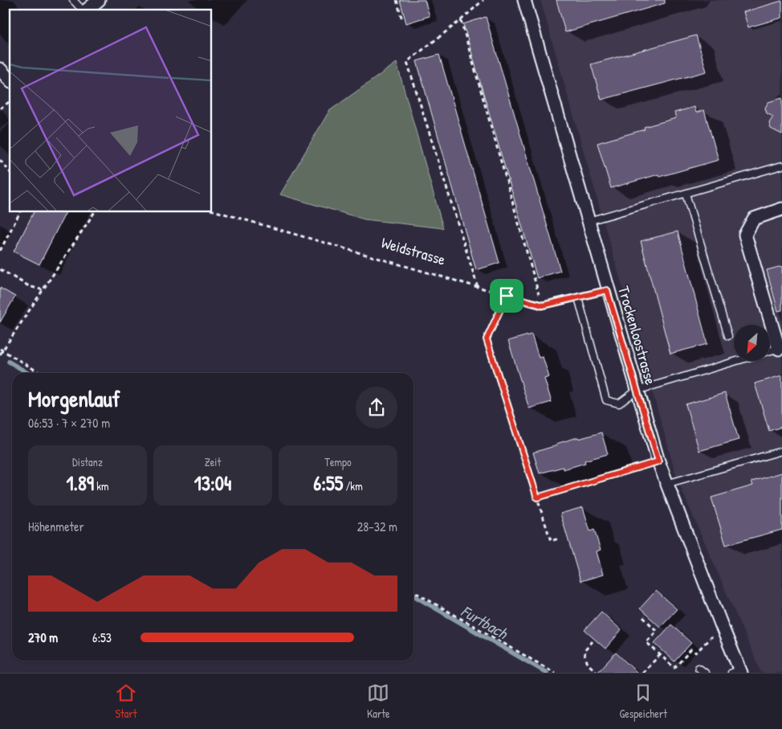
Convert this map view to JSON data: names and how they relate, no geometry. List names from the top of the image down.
{
  "streets": {
    "street": ["Trockenloostrasse"],
    "path": ["Weidstrasse"]
  },
  "water": ["Furtbach"],
  "north": "bottom left",
  "page": {
    "heading": ["Morgenlauf", "06:53 · 7 × 270 m"],
    "stats": [
      ["Distanz", "1.89 km"],
      ["Zeit", "13:04"],
      ["Tempo", "6:55 /km"]
    ],
    "chart": ["Höhenmeter", "28–32 m"],
    "list": [
      {
        "name": "270 m",
        "note": "6:53"
      }
    ],
    "tabs": ["Start", "Karte", "Gespeichert"]
  }
}
